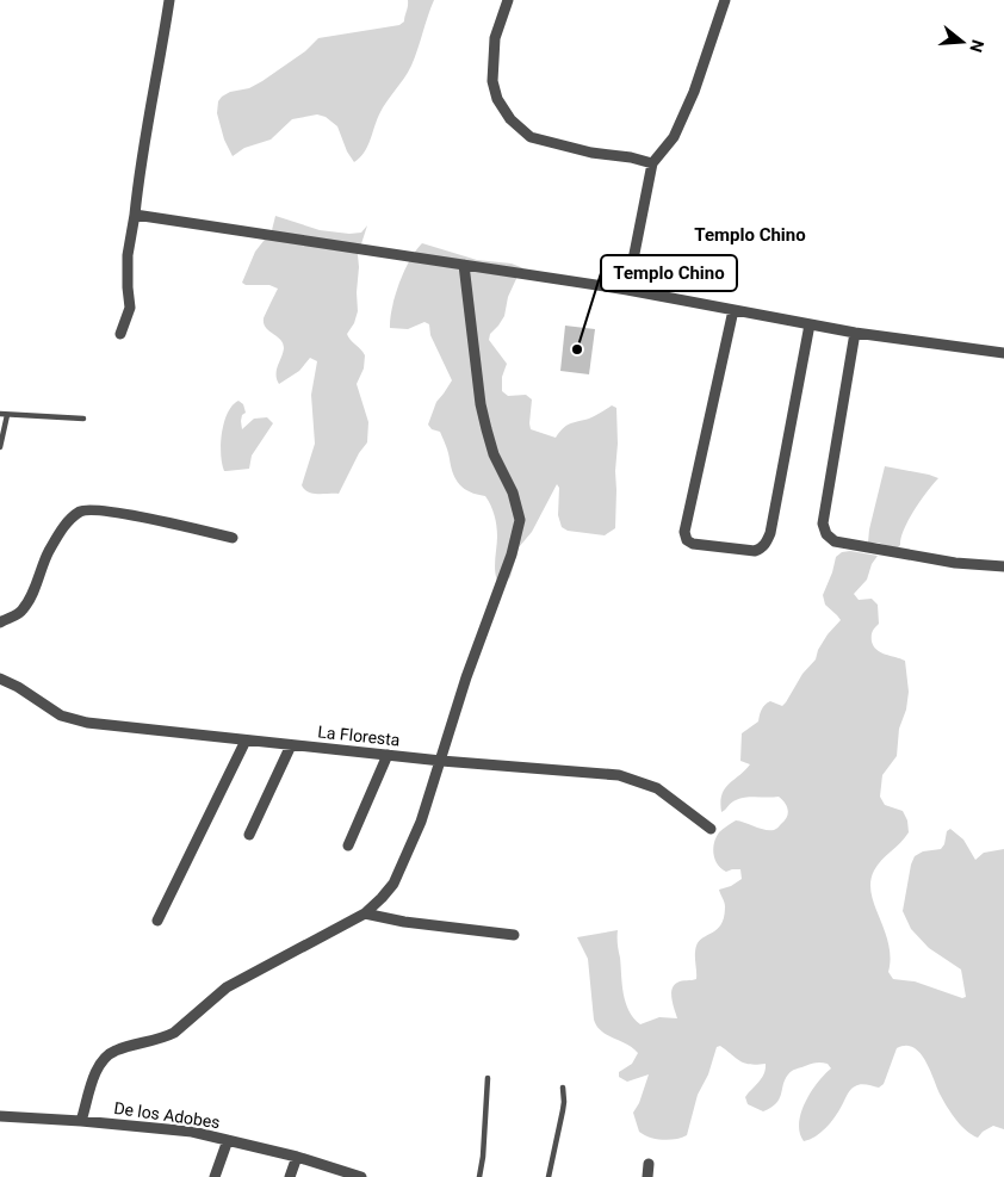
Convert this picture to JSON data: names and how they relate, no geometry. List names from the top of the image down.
{
  "streets": {
    "street": ["La Floresta", "De los Adobes"]
  },
  "districts": ["Templo Chino"],
  "places": ["Templo Chino"],
  "north": "right"
}
